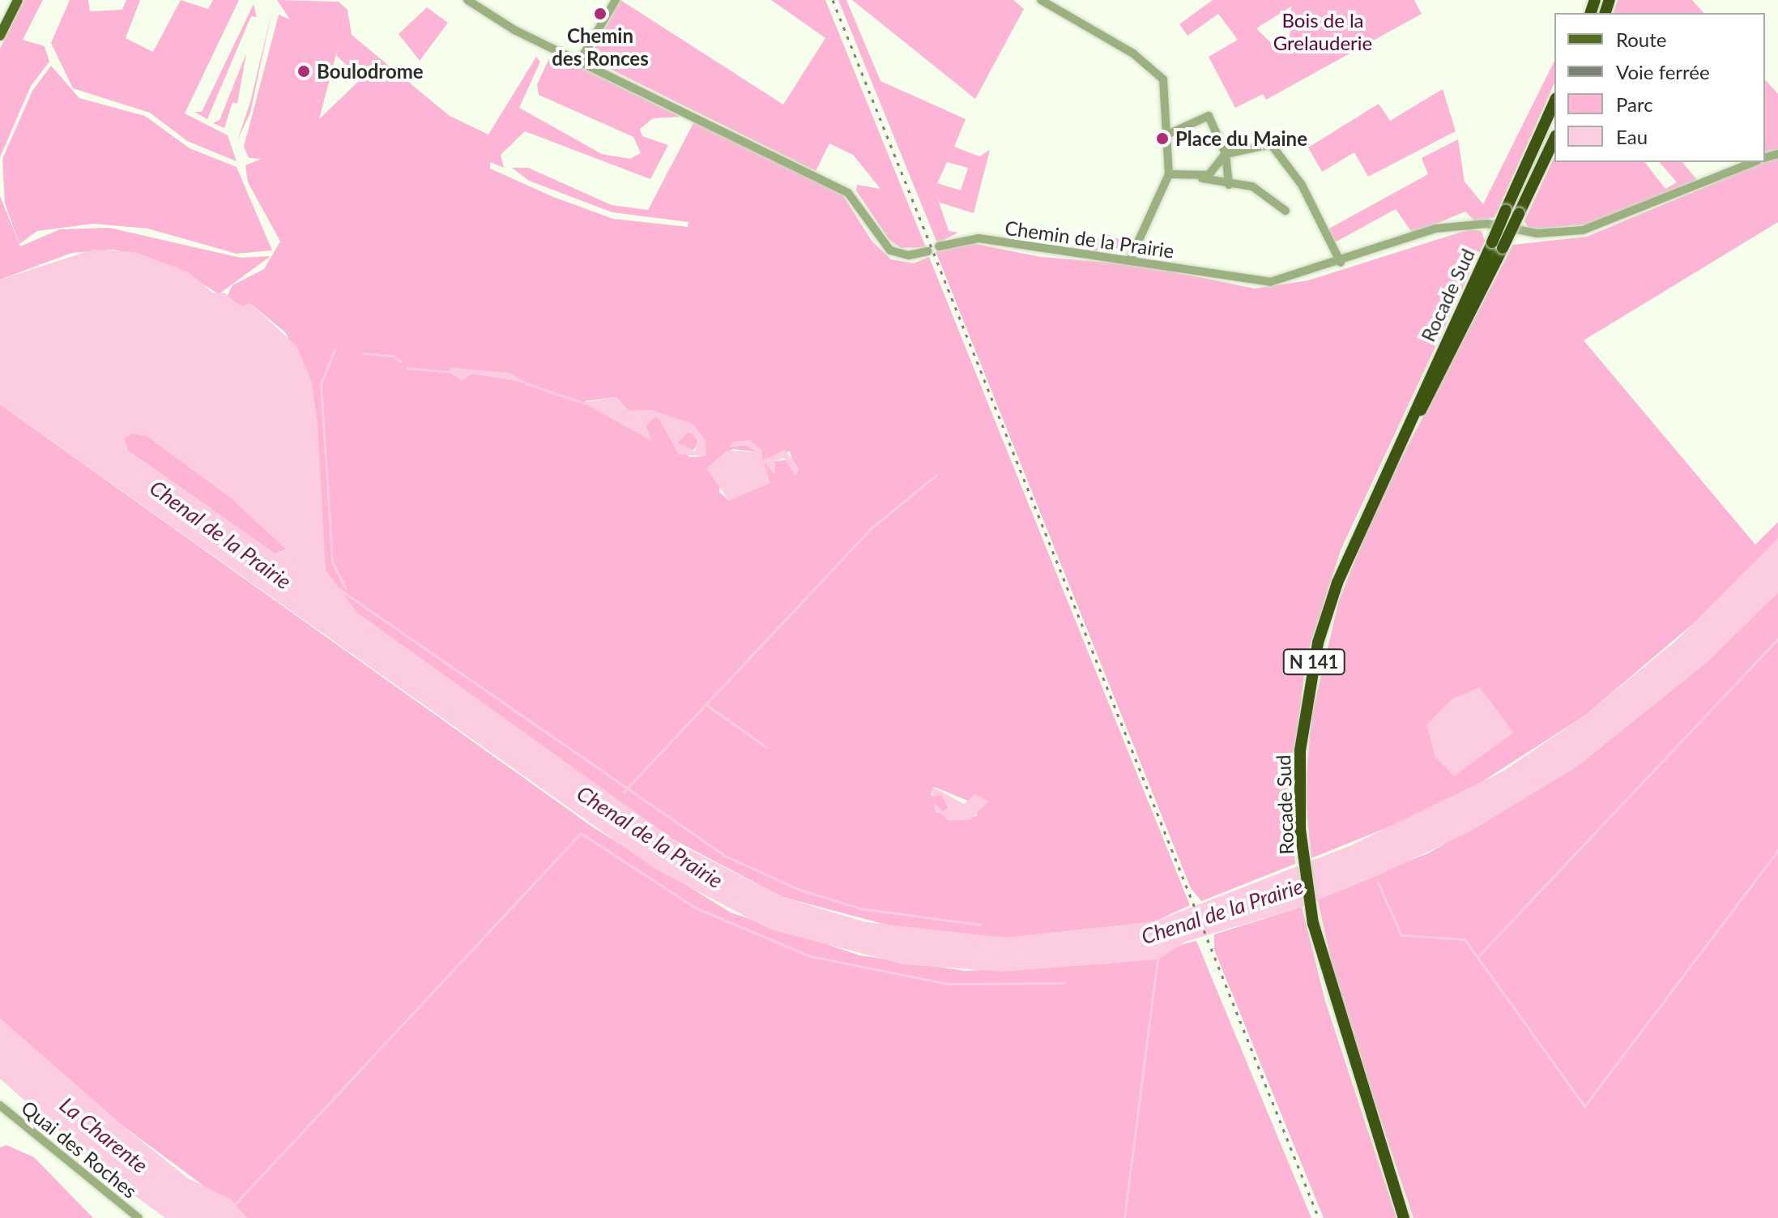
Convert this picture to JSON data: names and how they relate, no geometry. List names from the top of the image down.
{
  "streets": {
    "highway": ["Rocade Sud", "N 141"],
    "street": ["Chemin de la Prairie", "Quai des Roches"]
  },
  "crossings": [
    ["Rocade Sud", "N 141"]
  ],
  "water": ["Chenal de la Prairie", "La Charente"],
  "parks": ["Bois de la Grelauderie"],
  "places": ["Chemin des Ronces", "Boulodrome", "Place du Maine"],
  "legend": [
    "Route",
    "Voie ferrée",
    "Parc",
    "Eau"
  ]
}
